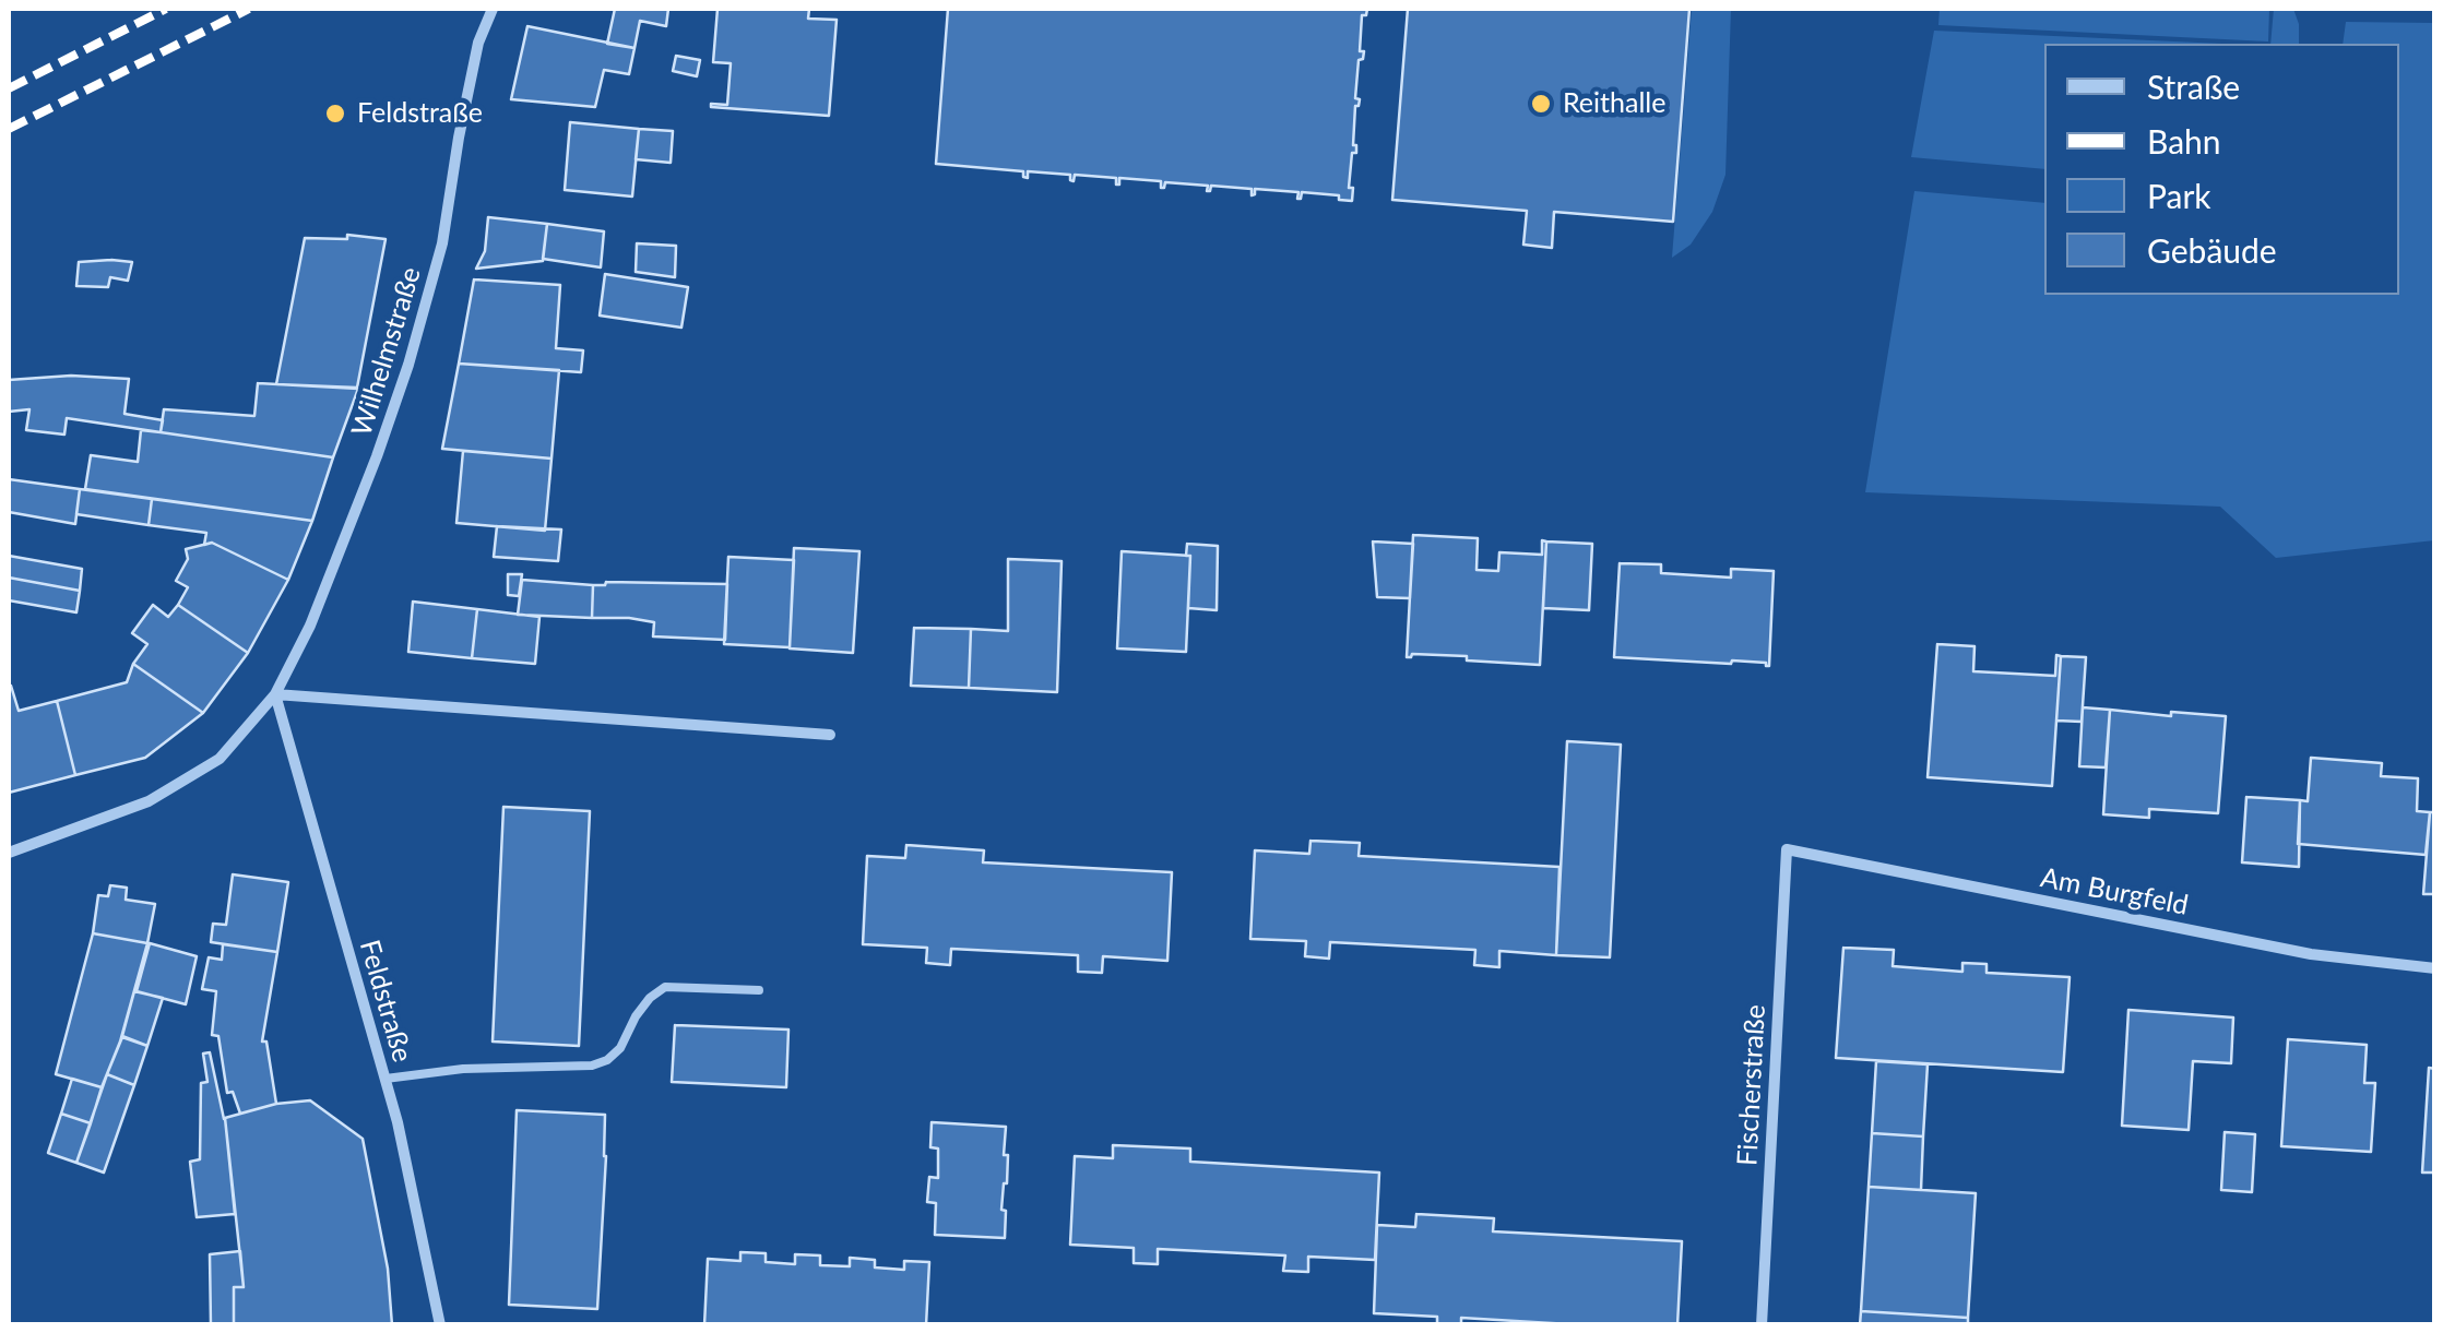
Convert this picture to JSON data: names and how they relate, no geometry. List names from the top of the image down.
{
  "streets": {
    "street": [
      "Wilhelmstraße",
      "Am Burgfeld",
      "Feldstraße",
      "Fischerstraße"
    ]
  },
  "crossings": [
    ["Wilhelmstraße", "Feldstraße"],
    ["Am Burgfeld", "Fischerstraße"]
  ],
  "places": ["Reithalle", "Feldstraße"],
  "legend": [
    "Straße",
    "Bahn",
    "Park",
    "Gebäude"
  ]
}
